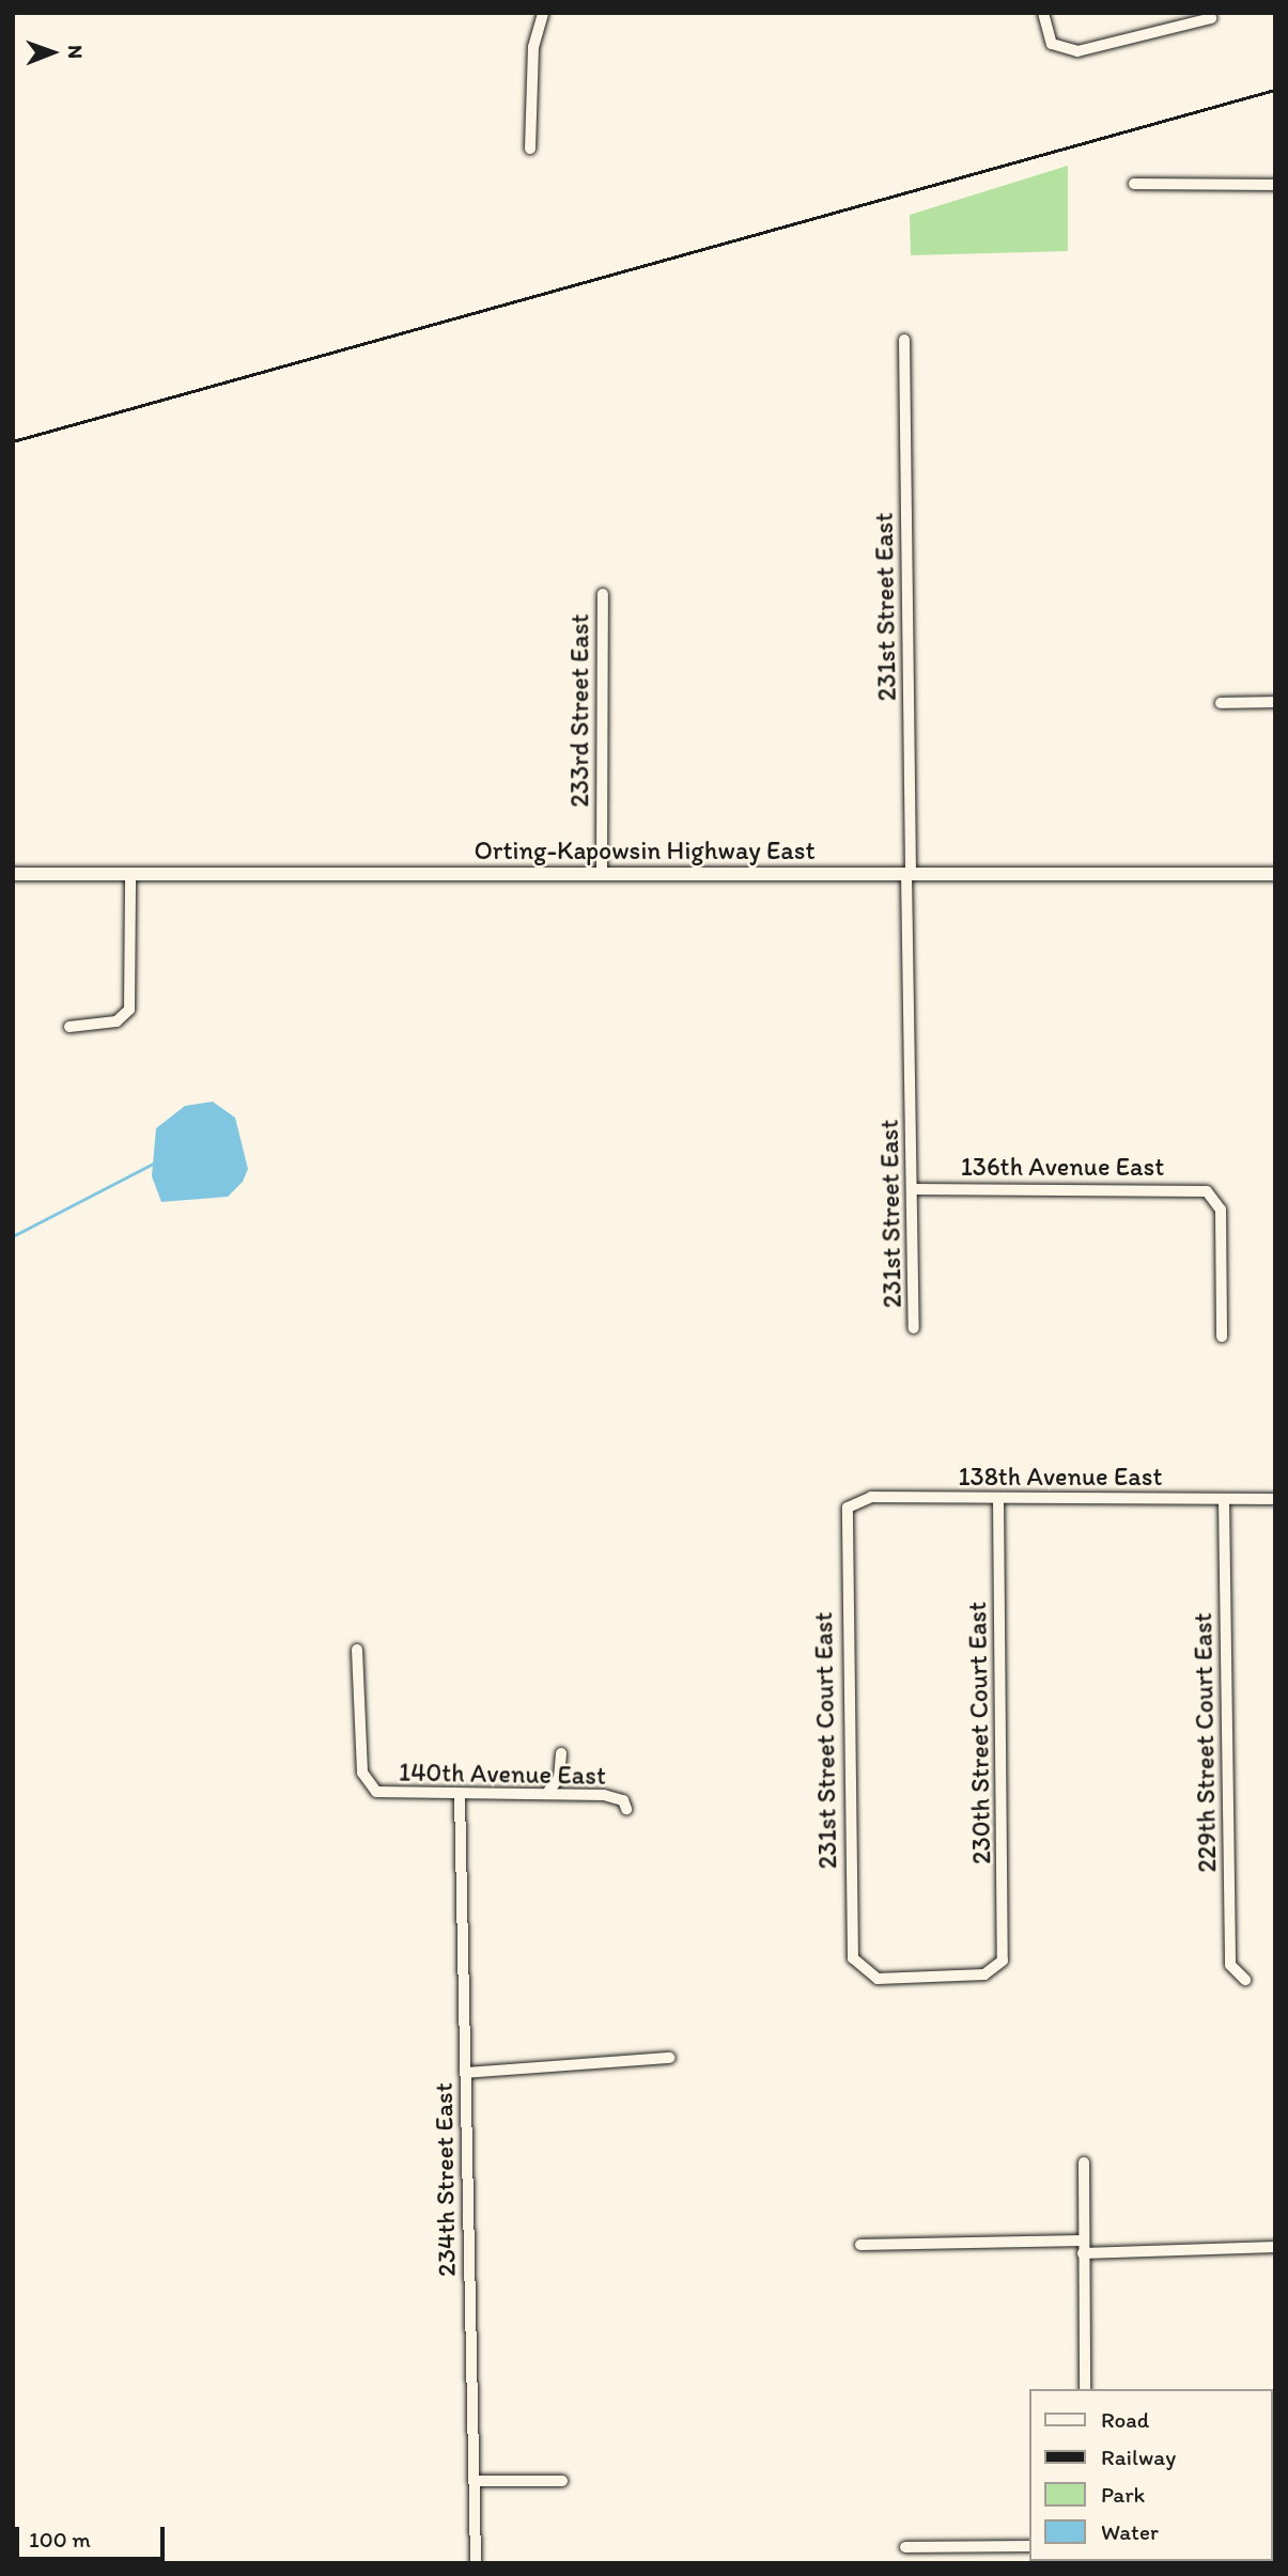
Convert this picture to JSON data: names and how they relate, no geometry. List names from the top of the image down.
{
  "streets": {
    "main road": ["Orting-Kapowsin Highway East"],
    "street": [
      "231st Street East",
      "233rd Street East",
      "136th Avenue East",
      "138th Avenue East",
      "230th Street Court East",
      "231st Street Court East",
      "229th Street Court East",
      "140th Avenue East",
      "234th Street East"
    ]
  },
  "crossings": [
    ["231st Street East", "Orting-Kapowsin Highway East"],
    ["231st Street East", "136th Avenue East"],
    ["233rd Street East", "Orting-Kapowsin Highway East"],
    ["138th Avenue East", "230th Street Court East"],
    ["138th Avenue East", "231st Street Court East"],
    ["138th Avenue East", "229th Street Court East"],
    ["230th Street Court East", "231st Street Court East"],
    ["140th Avenue East", "234th Street East"]
  ],
  "legend": [
    "Road",
    "Railway",
    "Park",
    "Water"
  ],
  "scale_bar": "100 m",
  "north": "right"
}
